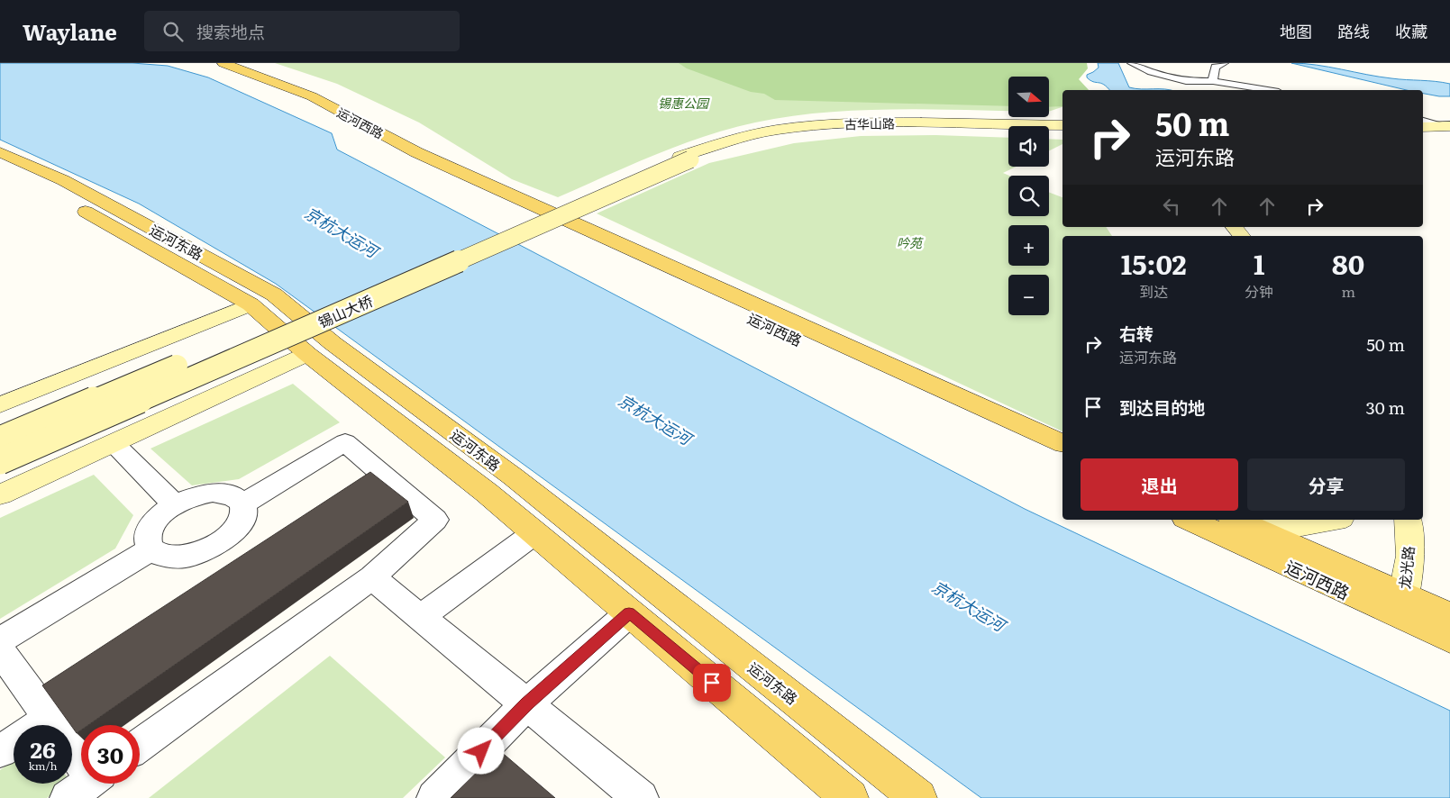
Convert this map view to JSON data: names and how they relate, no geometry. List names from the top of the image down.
{
  "streets": {
    "main road": [
      "运河西路",
      "古华山路",
      "运河东路",
      "锡山大桥",
      "龙光路"
    ]
  },
  "crossings": [
    ["运河西路", "龙光路"],
    ["古华山路", "锡山大桥"]
  ],
  "water": ["京杭大运河"],
  "parks": ["锡惠公园", "吟苑"],
  "north": "right",
  "page": {
    "header": "Waylane",
    "search": "搜索地点",
    "nav": ["地图", "路线", "收藏"],
    "map_buttons": ["+", "−"],
    "turn": ["50 m", "运河东路"],
    "eta": [
      "15:02",
      "到达",
      "1",
      "分钟",
      "80",
      "m"
    ],
    "list": [
      {
        "name": "右转",
        "note": "运河东路",
        "value": "50 m"
      },
      {
        "name": "到达目的地",
        "value": "30 m"
      }
    ],
    "buttons": ["退出", "分享"],
    "speed": "26 km/h",
    "limit": "30"
  }
}
